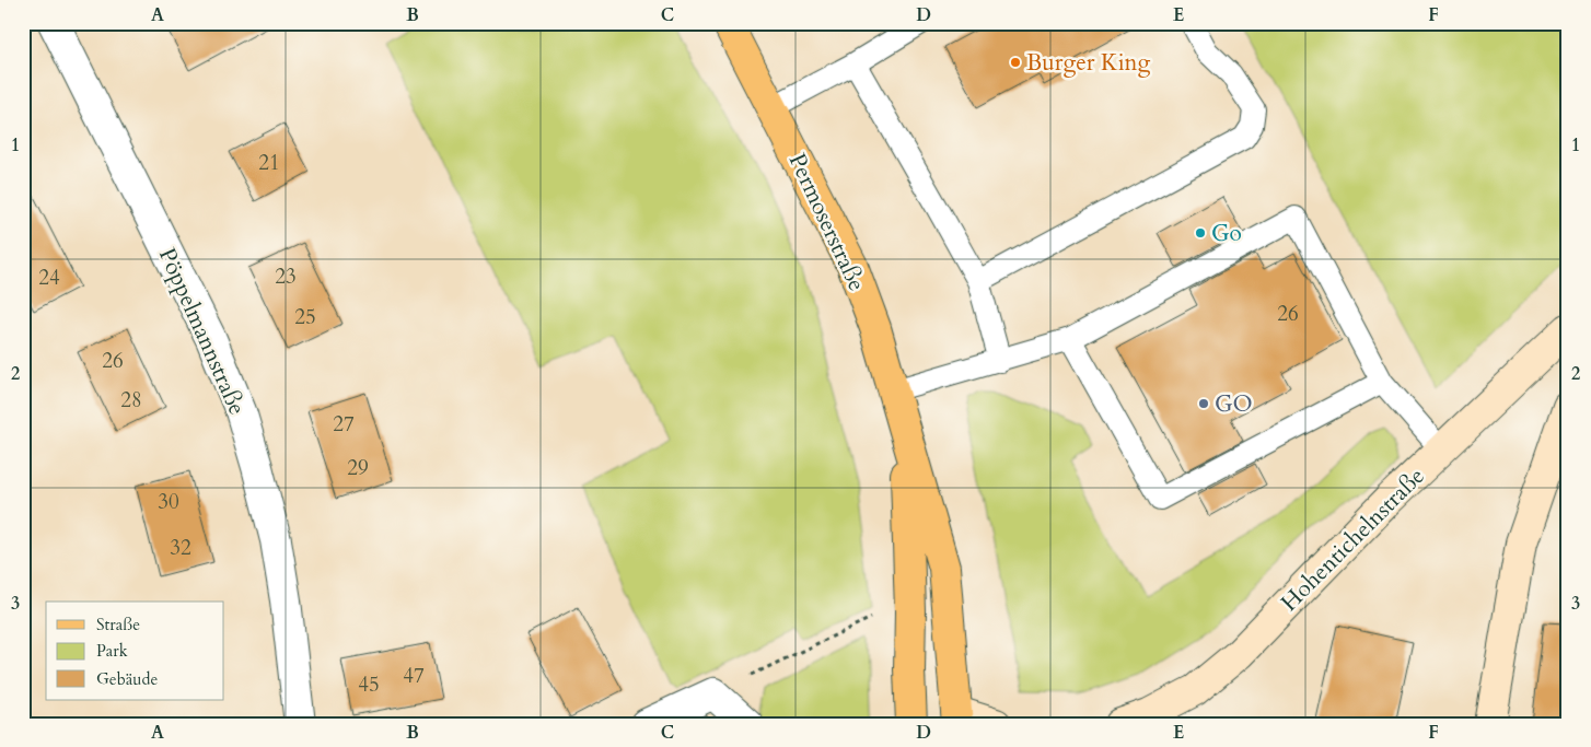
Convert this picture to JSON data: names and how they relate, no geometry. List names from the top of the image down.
{
  "streets": {
    "main road": ["Permoserstraße", "Hohentichelnstraße"],
    "street": ["Pöppelmannstraße"]
  },
  "places": ["Burger King", "Go", "GO"],
  "house_numbers": [
    "21",
    "23",
    "24",
    "26",
    "25",
    "26",
    "28",
    "27",
    "29",
    "30",
    "32",
    "47",
    "45"
  ],
  "legend": ["Straße", "Park", "Gebäude"],
  "grid": {
    "columns": [
      "A",
      "B",
      "C",
      "D",
      "E",
      "F"
    ],
    "rows": ["1", "2", "3"]
  }
}
